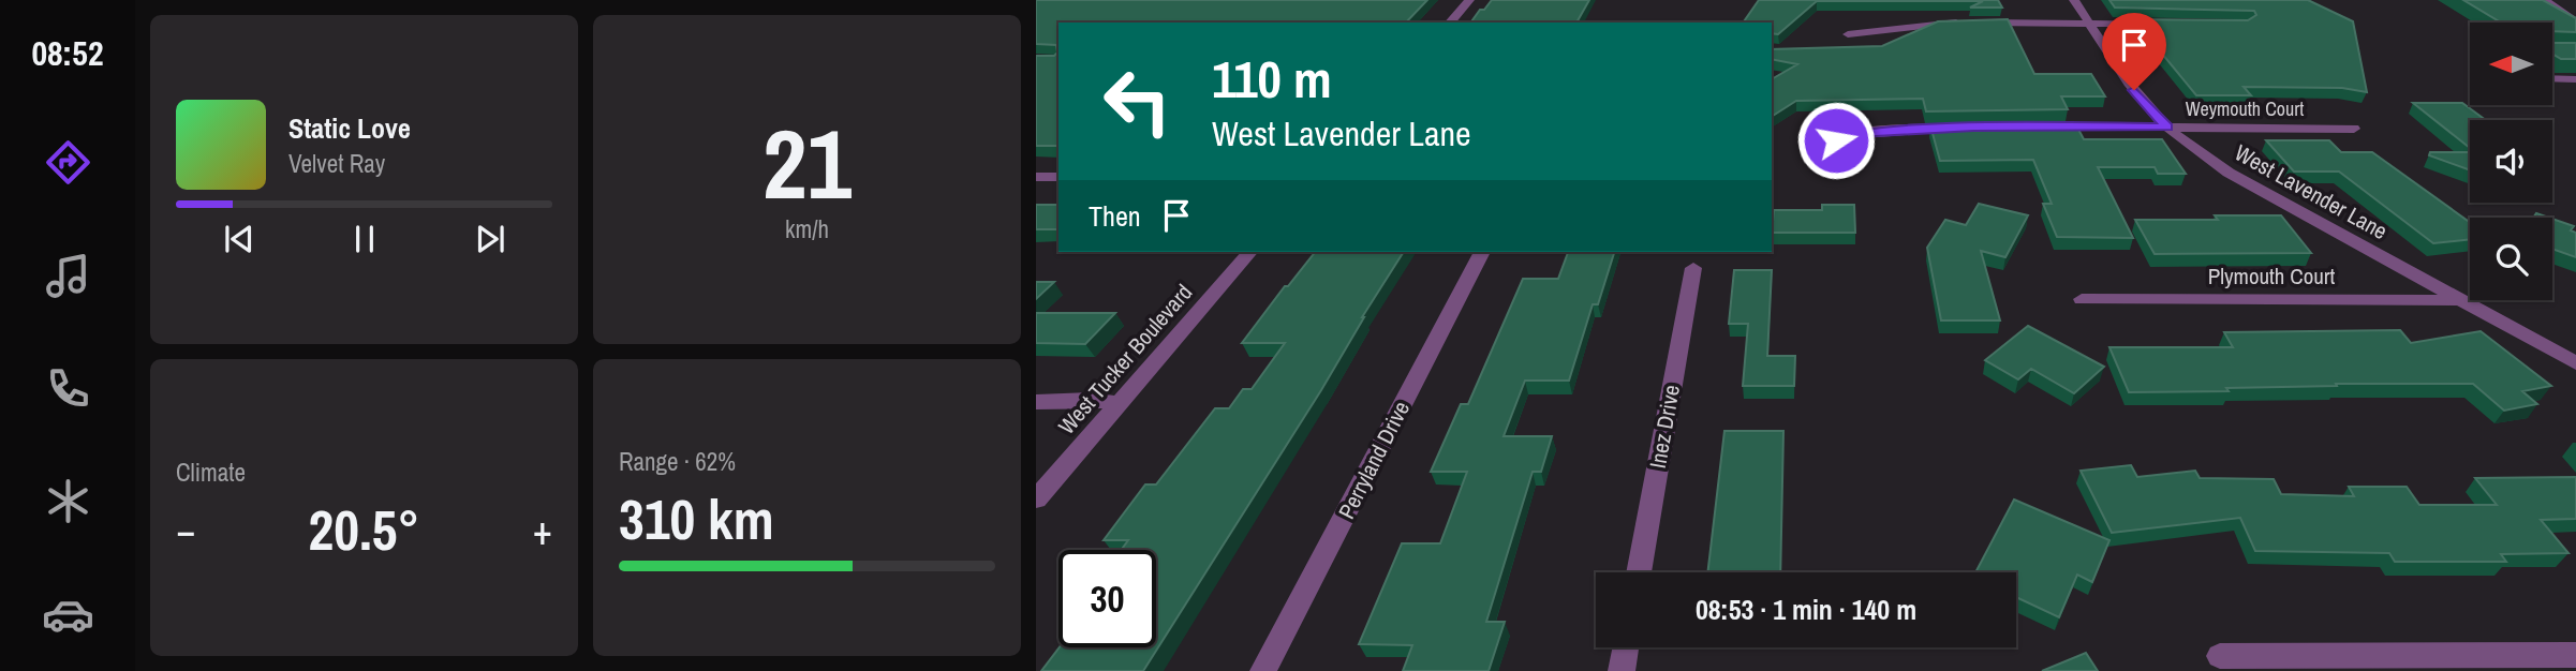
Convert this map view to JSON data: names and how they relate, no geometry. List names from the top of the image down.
{
  "streets": {
    "street": [
      "Weymouth Court",
      "West Lavender Lane",
      "Plymouth Court",
      "West Tucker Boulevard",
      "Inez Drive",
      "Perryland Drive"
    ]
  },
  "crossings": [
    ["Weymouth Court", "West Lavender Lane"],
    ["West Lavender Lane", "Plymouth Court"]
  ],
  "north": "left",
  "page": {
    "tabs": "08:52",
    "tile": [
      ["21", "km/h"],
      "Climate",
      ["Range · 62%", "310 km"]
    ],
    "turn": ["110 m", "West Lavender Lane"],
    "song": ["Static Love", "Velvet Ray"],
    "then": "Then",
    "heat": ["−", "20.5°", "+"],
    "limit": "30",
    "trip": "08:53 · 1 min · 140 m"
  }
}
